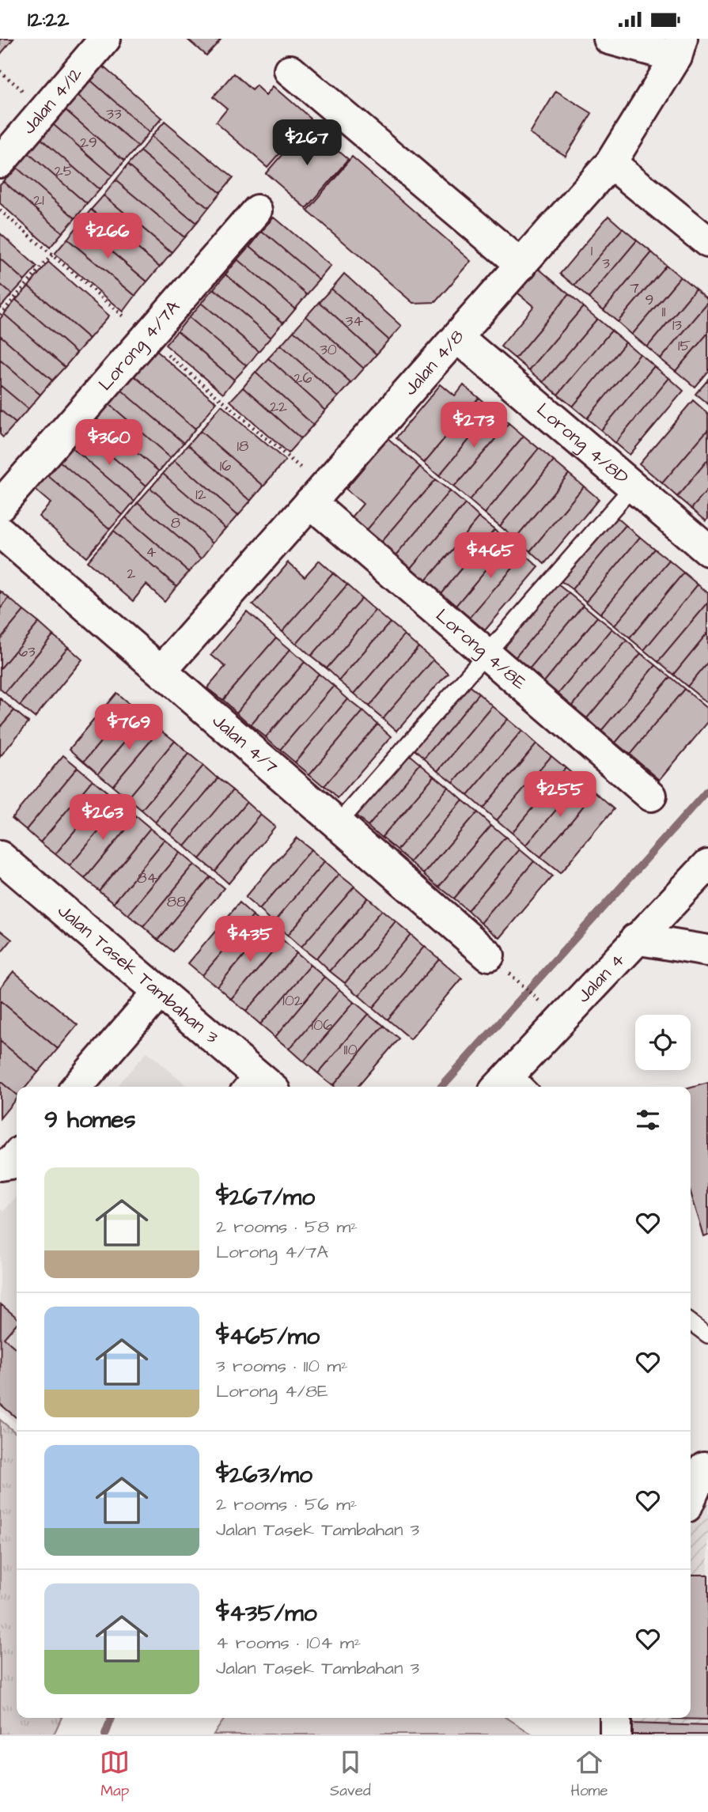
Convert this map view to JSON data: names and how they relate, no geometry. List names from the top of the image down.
{
  "streets": {
    "street": [
      "Jalan 4/12",
      "Lorong 4/7A",
      "Jalan 4/8",
      "Lorong 4/8D",
      "Lorong 4/8E",
      "Jalan 4/7",
      "Jalan Tasek Tambahan 3",
      "Jalan 4"
    ]
  },
  "crossings": [
    ["Jalan 4/8", "Lorong 4/8D"],
    ["Jalan 4/8", "Lorong 4/8E"],
    ["Jalan 4/8", "Jalan 4/7"]
  ],
  "house_numbers": [
    "33",
    "29",
    "25",
    "21",
    "1",
    "3",
    "7",
    "9",
    "11",
    "34",
    "13",
    "15",
    "30",
    "26",
    "22",
    "18",
    "16",
    "12",
    "8",
    "4",
    "2",
    "63",
    "84",
    "88",
    "102",
    "106",
    "110"
  ],
  "page": {
    "status": "12:22",
    "price": [
      "$267",
      "$266",
      "$273",
      "$360",
      "$465",
      "$769",
      "$255",
      "$263",
      "$435"
    ],
    "heading": "9 homes",
    "list": [
      {
        "name": "$267/mo",
        "note": "2 rooms · 58 m² · Lorong 4/7A"
      },
      {
        "name": "$465/mo",
        "note": "3 rooms · 110 m² · Lorong 4/8E"
      },
      {
        "name": "$263/mo",
        "note": "2 rooms · 56 m² · Jalan Tasek Tambahan 3"
      },
      {
        "name": "$435/mo",
        "note": "4 rooms · 104 m² · Jalan Tasek Tambahan 3"
      }
    ],
    "tabs": ["Map", "Saved", "Home"]
  }
}
